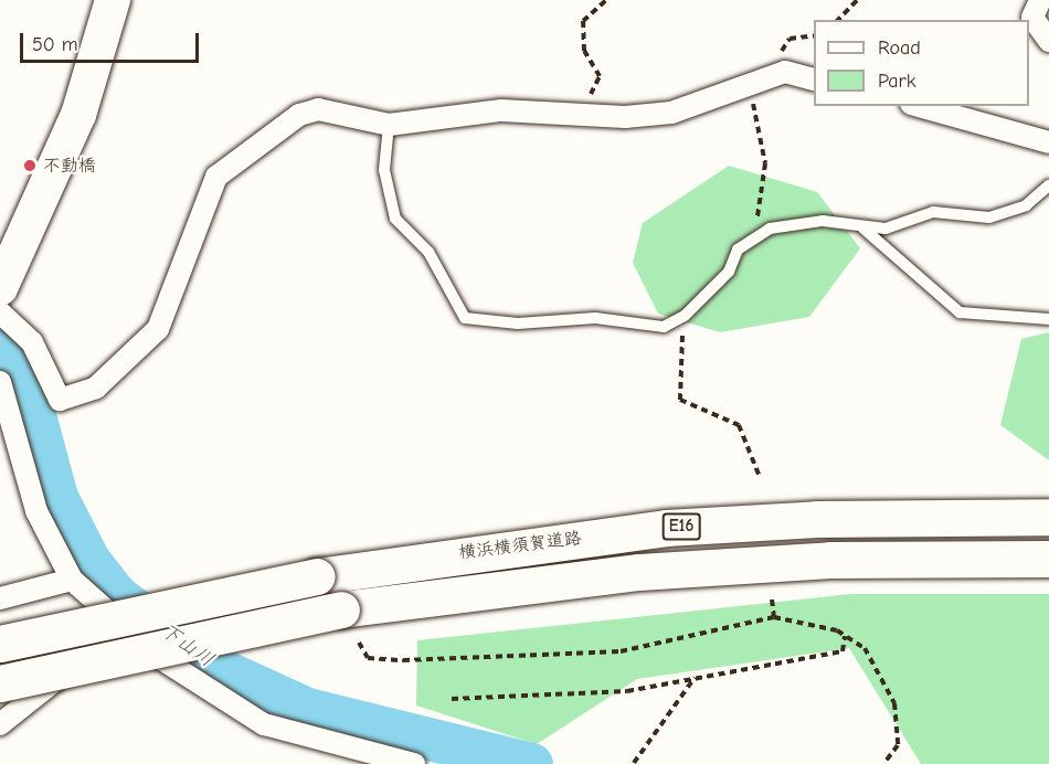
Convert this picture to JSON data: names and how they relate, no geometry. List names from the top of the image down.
{
  "streets": {
    "highway": ["E16", "横浜横須賀道路"]
  },
  "water": ["下山川"],
  "places": ["不動橋"],
  "legend": ["Road", "Park"],
  "scale_bar": "50 m"
}
